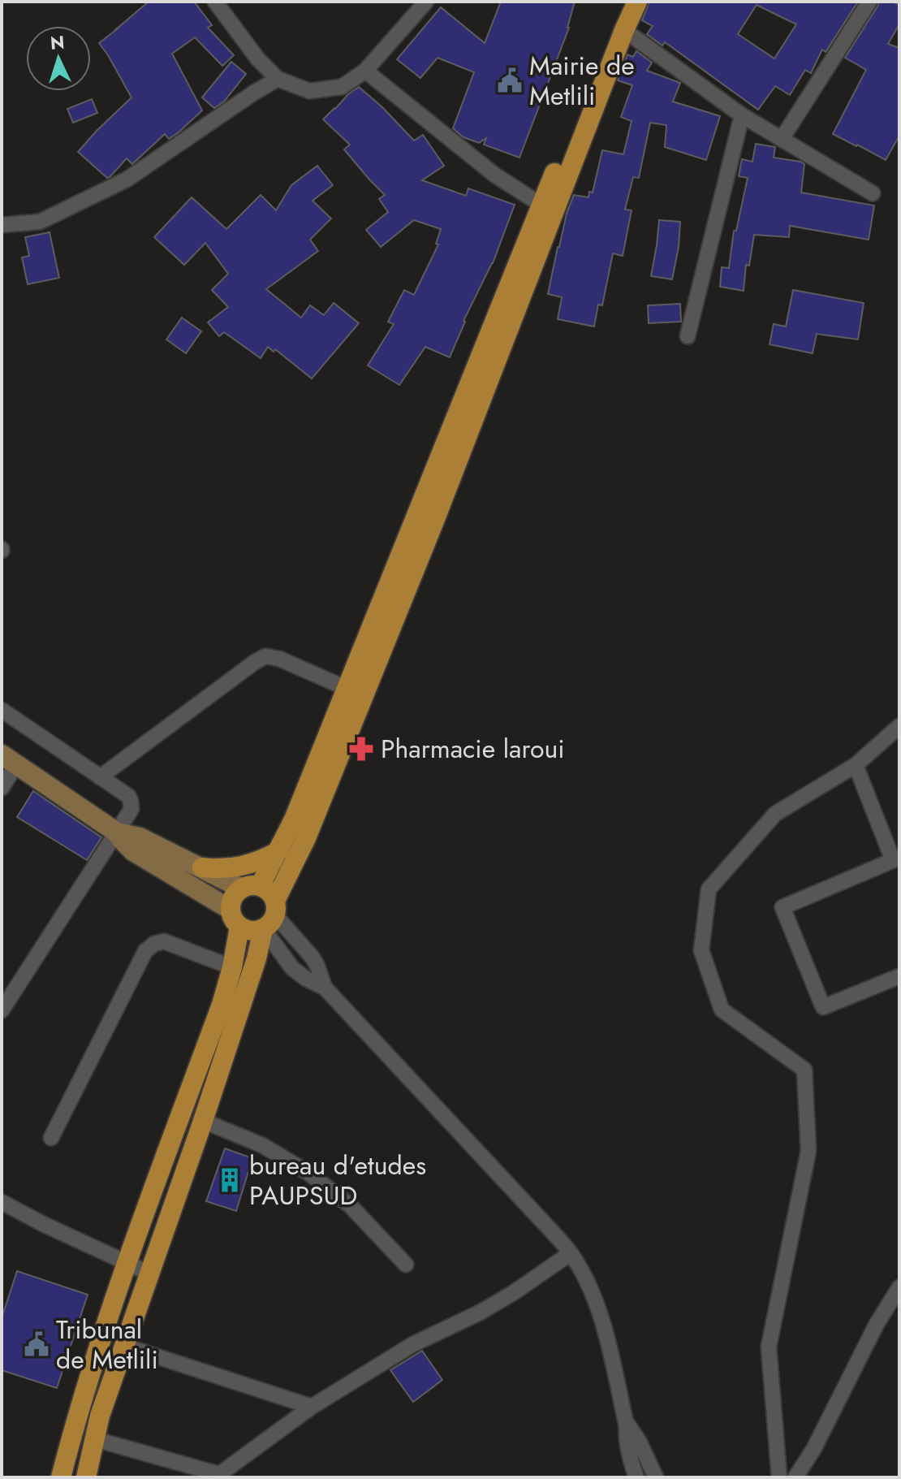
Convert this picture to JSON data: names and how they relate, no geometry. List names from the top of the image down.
{
  "places": {
    "public building": ["Mairie de Metlili", "Tribunal de Metlili"],
    "pharmacy": ["Pharmacie laroui"],
    "building": ["bureau d'etudes PAUPSUD"]
  },
  "north": "top"
}
